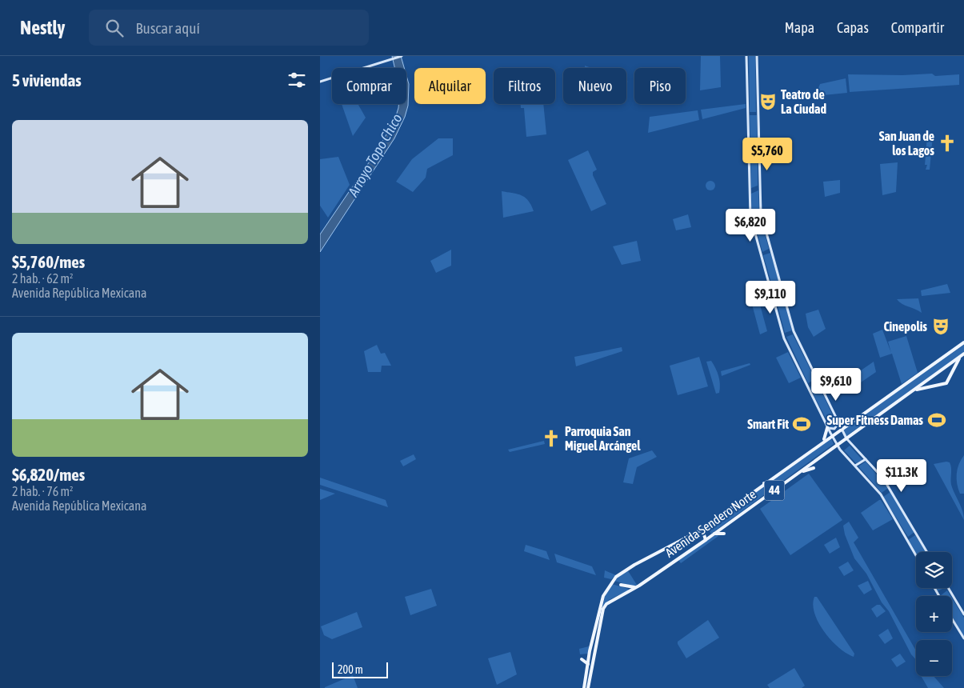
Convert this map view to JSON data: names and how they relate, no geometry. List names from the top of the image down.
{
  "streets": {
    "main road": ["44", "Avenida Sendero Norte"]
  },
  "crossings": [
    ["44", "Avenida Sendero Norte"]
  ],
  "water": ["Arroyo Topo Chico"],
  "places": {
    "theatre": ["Teatro de La Ciudad", "Cinepolis"],
    "church": ["San Juan de los Lagos", "Parroquia San Miguel Arcángel"],
    "sports": ["Super Fitness Damas", "Smart Fit"]
  },
  "scale_bar": "200 m",
  "page": {
    "header": "Nestly",
    "search": "Buscar aquí",
    "nav": ["Mapa", "Capas", "Compartir"],
    "heading": "5 viviendas",
    "chip": [
      "Comprar",
      "Alquilar",
      "Filtros",
      "Nuevo",
      "Piso"
    ],
    "list": [
      {
        "name": "$5,760/mes",
        "note": "2 hab. · 62 m² · Avenida República Mexicana"
      },
      {
        "name": "$6,820/mes",
        "note": "2 hab. · 76 m² · Avenida República Mexicana"
      }
    ],
    "price": [
      "$5,760",
      "$6,820",
      "$9,110",
      "$9,610",
      "$11.3K"
    ],
    "map_buttons": ["+", "−"],
    "scale": "200 m"
  }
}
